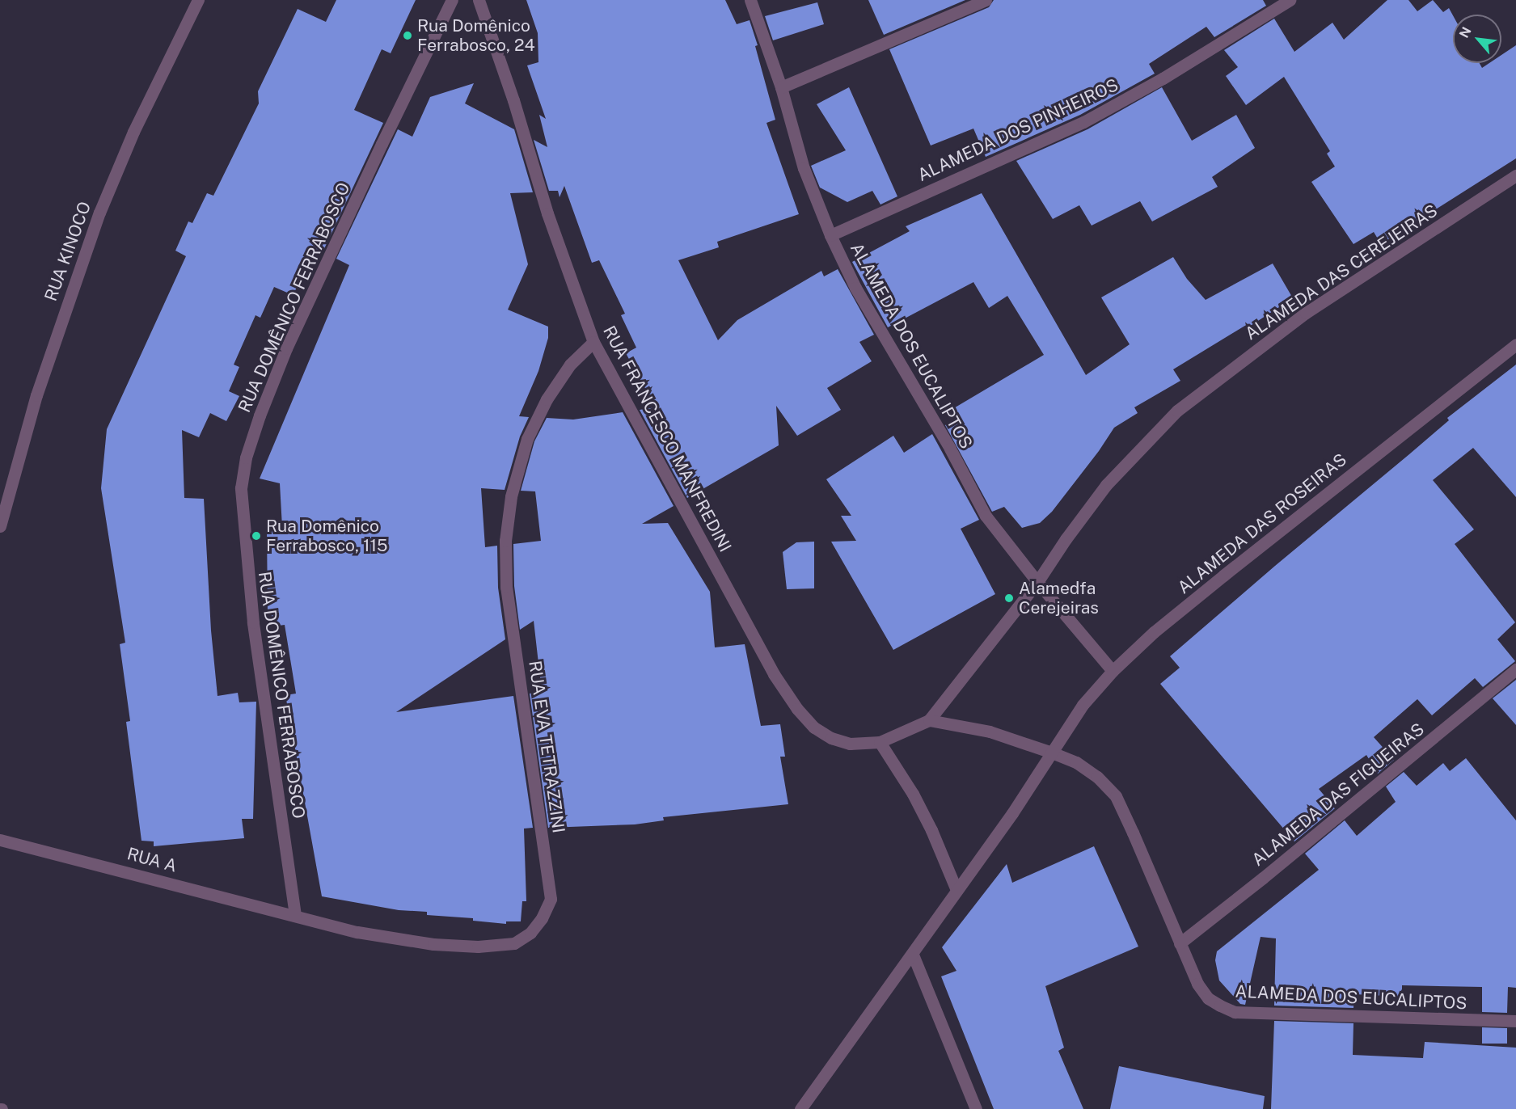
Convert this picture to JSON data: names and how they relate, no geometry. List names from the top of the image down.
{
  "streets": {
    "street": [
      "ALAMEDA DOS PINHEIROS",
      "RUA KINOCO",
      "ALAMEDA DAS CEREJEIRAS",
      "RUA DOMÊNICO FERRABOSCO",
      "ALAMEDA DOS EUCALIPTOS",
      "RUA FRANCESCO MANFREDINI",
      "ALAMEDA DAS ROSEIRAS",
      "RUA EVA TETRAZZINI",
      "ALAMEDA DAS FIGUEIRAS",
      "RUA A"
    ]
  },
  "crossings": [
    ["ALAMEDA DOS PINHEIROS", "ALAMEDA DOS EUCALIPTOS"],
    ["ALAMEDA DAS CEREJEIRAS", "ALAMEDA DOS EUCALIPTOS"],
    ["ALAMEDA DAS CEREJEIRAS", "RUA FRANCESCO MANFREDINI"],
    ["RUA DOMÊNICO FERRABOSCO", "RUA EVA TETRAZZINI"],
    ["RUA DOMÊNICO FERRABOSCO", "RUA A"],
    ["ALAMEDA DOS EUCALIPTOS", "ALAMEDA DAS ROSEIRAS"],
    ["ALAMEDA DOS EUCALIPTOS", "ALAMEDA DAS FIGUEIRAS"],
    ["RUA FRANCESCO MANFREDINI", "RUA EVA TETRAZZINI"],
    ["RUA EVA TETRAZZINI", "RUA A"]
  ],
  "places": ["Rua Domênico Ferrabosco, 24", "Rua Domênico Ferrabosco, 115", "Alamedfa Cerejeiras"],
  "north": "top left"
}
